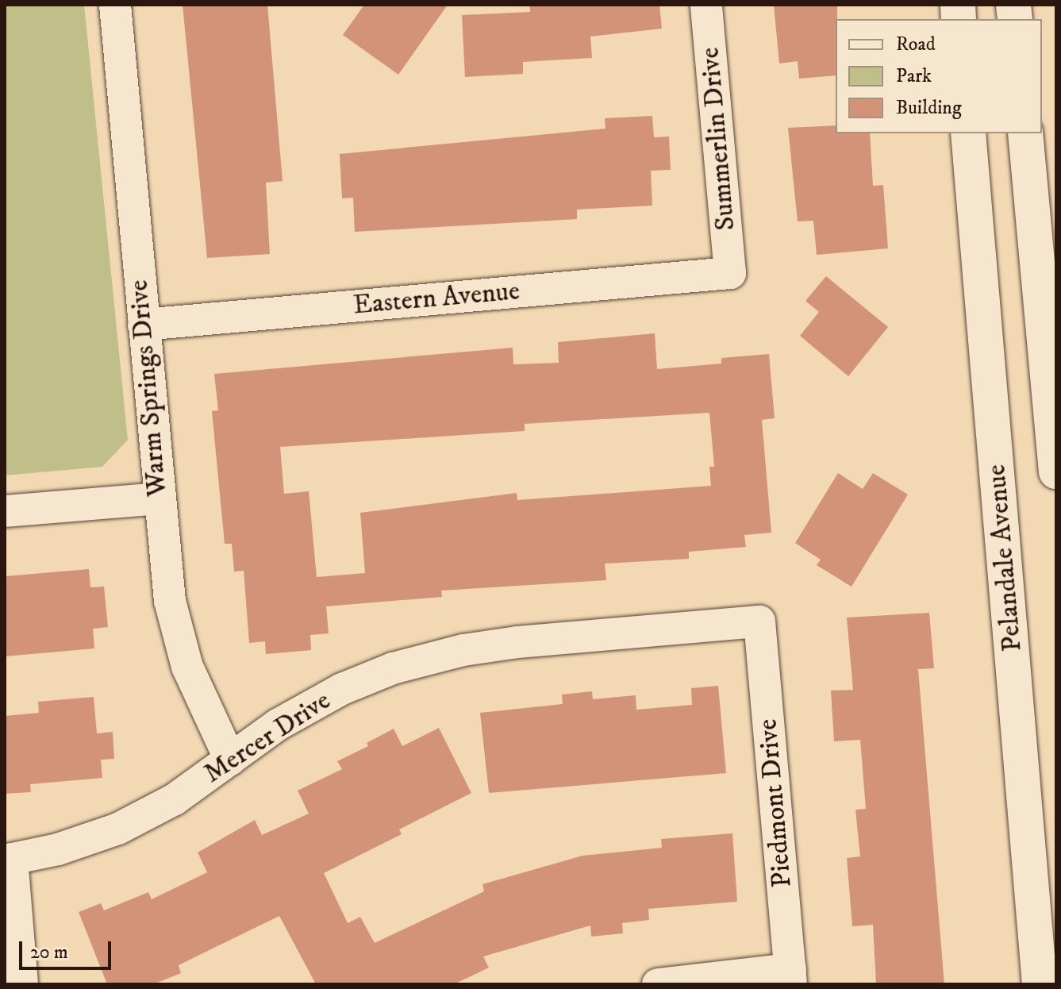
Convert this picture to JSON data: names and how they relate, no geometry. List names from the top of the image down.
{
  "streets": {
    "main road": ["Pelandale Avenue"],
    "street": [
      "Summerlin Drive",
      "Eastern Avenue",
      "Warm Springs Drive",
      "Mercer Drive",
      "Piedmont Drive"
    ]
  },
  "crossings": [
    ["Summerlin Drive", "Eastern Avenue"],
    ["Eastern Avenue", "Warm Springs Drive"],
    ["Warm Springs Drive", "Mercer Drive"],
    ["Mercer Drive", "Piedmont Drive"]
  ],
  "legend": ["Road", "Park", "Building"],
  "scale_bar": "20 m"
}
